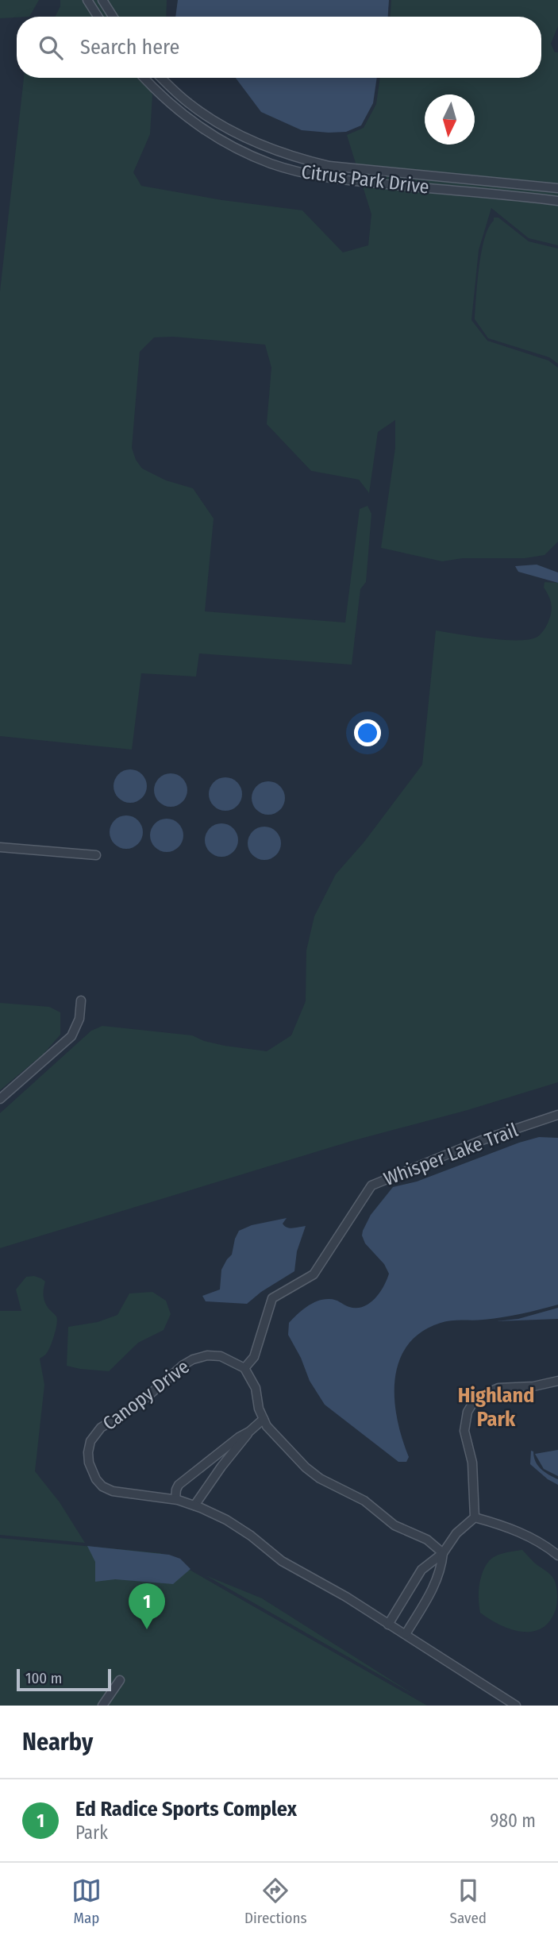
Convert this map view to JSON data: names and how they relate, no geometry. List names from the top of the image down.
{
  "streets": {
    "street": ["Citrus Park Drive", "Whisper Lake Trail", "Canopy Drive"]
  },
  "crossings": [
    ["Whisper Lake Trail", "Canopy Drive"]
  ],
  "districts": ["Highland Park"],
  "scale_bar": "100 m",
  "north": "bottom",
  "page": {
    "search": "Search here",
    "pins": "1",
    "scale": "100 m",
    "heading": "Nearby",
    "list": [
      {
        "mark": "1",
        "name": "Ed Radice Sports Complex",
        "note": "Park",
        "value": "980 m"
      }
    ],
    "nav": ["Map", "Directions", "Saved"]
  }
}
